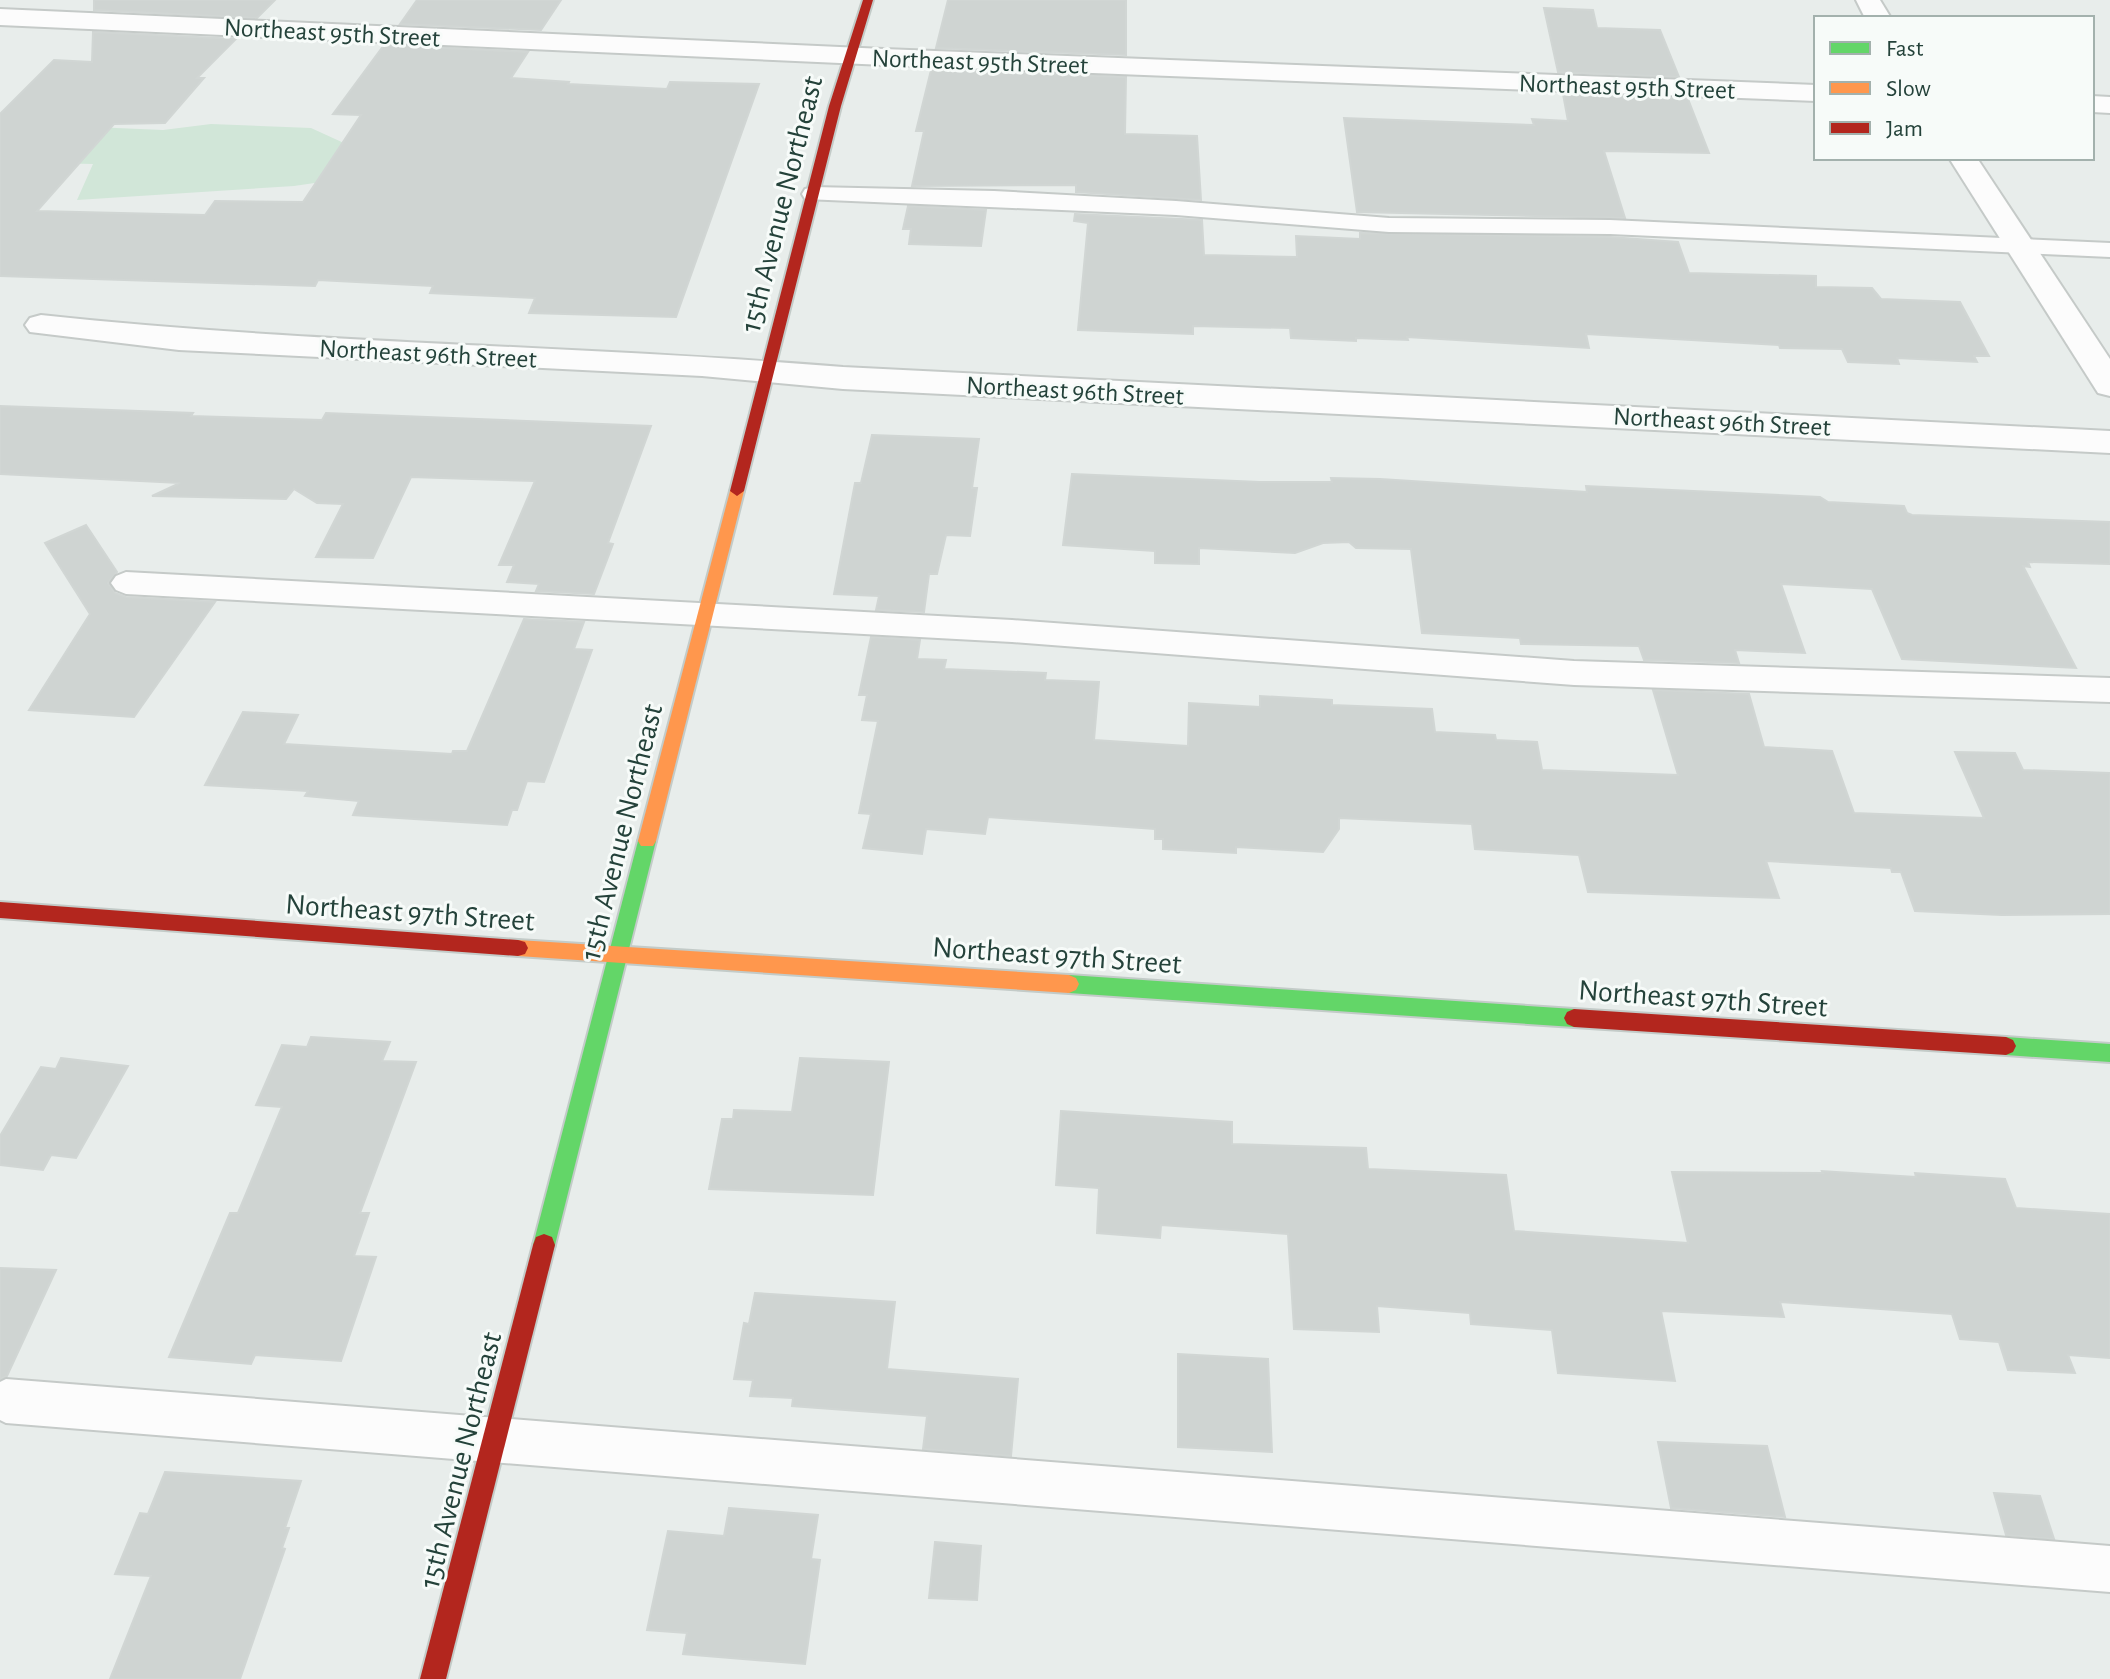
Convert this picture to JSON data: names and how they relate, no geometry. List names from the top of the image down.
{
  "streets": {
    "street": [
      "Northeast 95th Street",
      "15th Avenue Northeast",
      "Northeast 96th Street",
      "Northeast 97th Street"
    ]
  },
  "crossings": [
    ["Northeast 95th Street", "15th Avenue Northeast"],
    ["15th Avenue Northeast", "Northeast 96th Street"],
    ["15th Avenue Northeast", "Northeast 97th Street"]
  ],
  "legend": ["Fast", "Slow", "Jam"]
}
